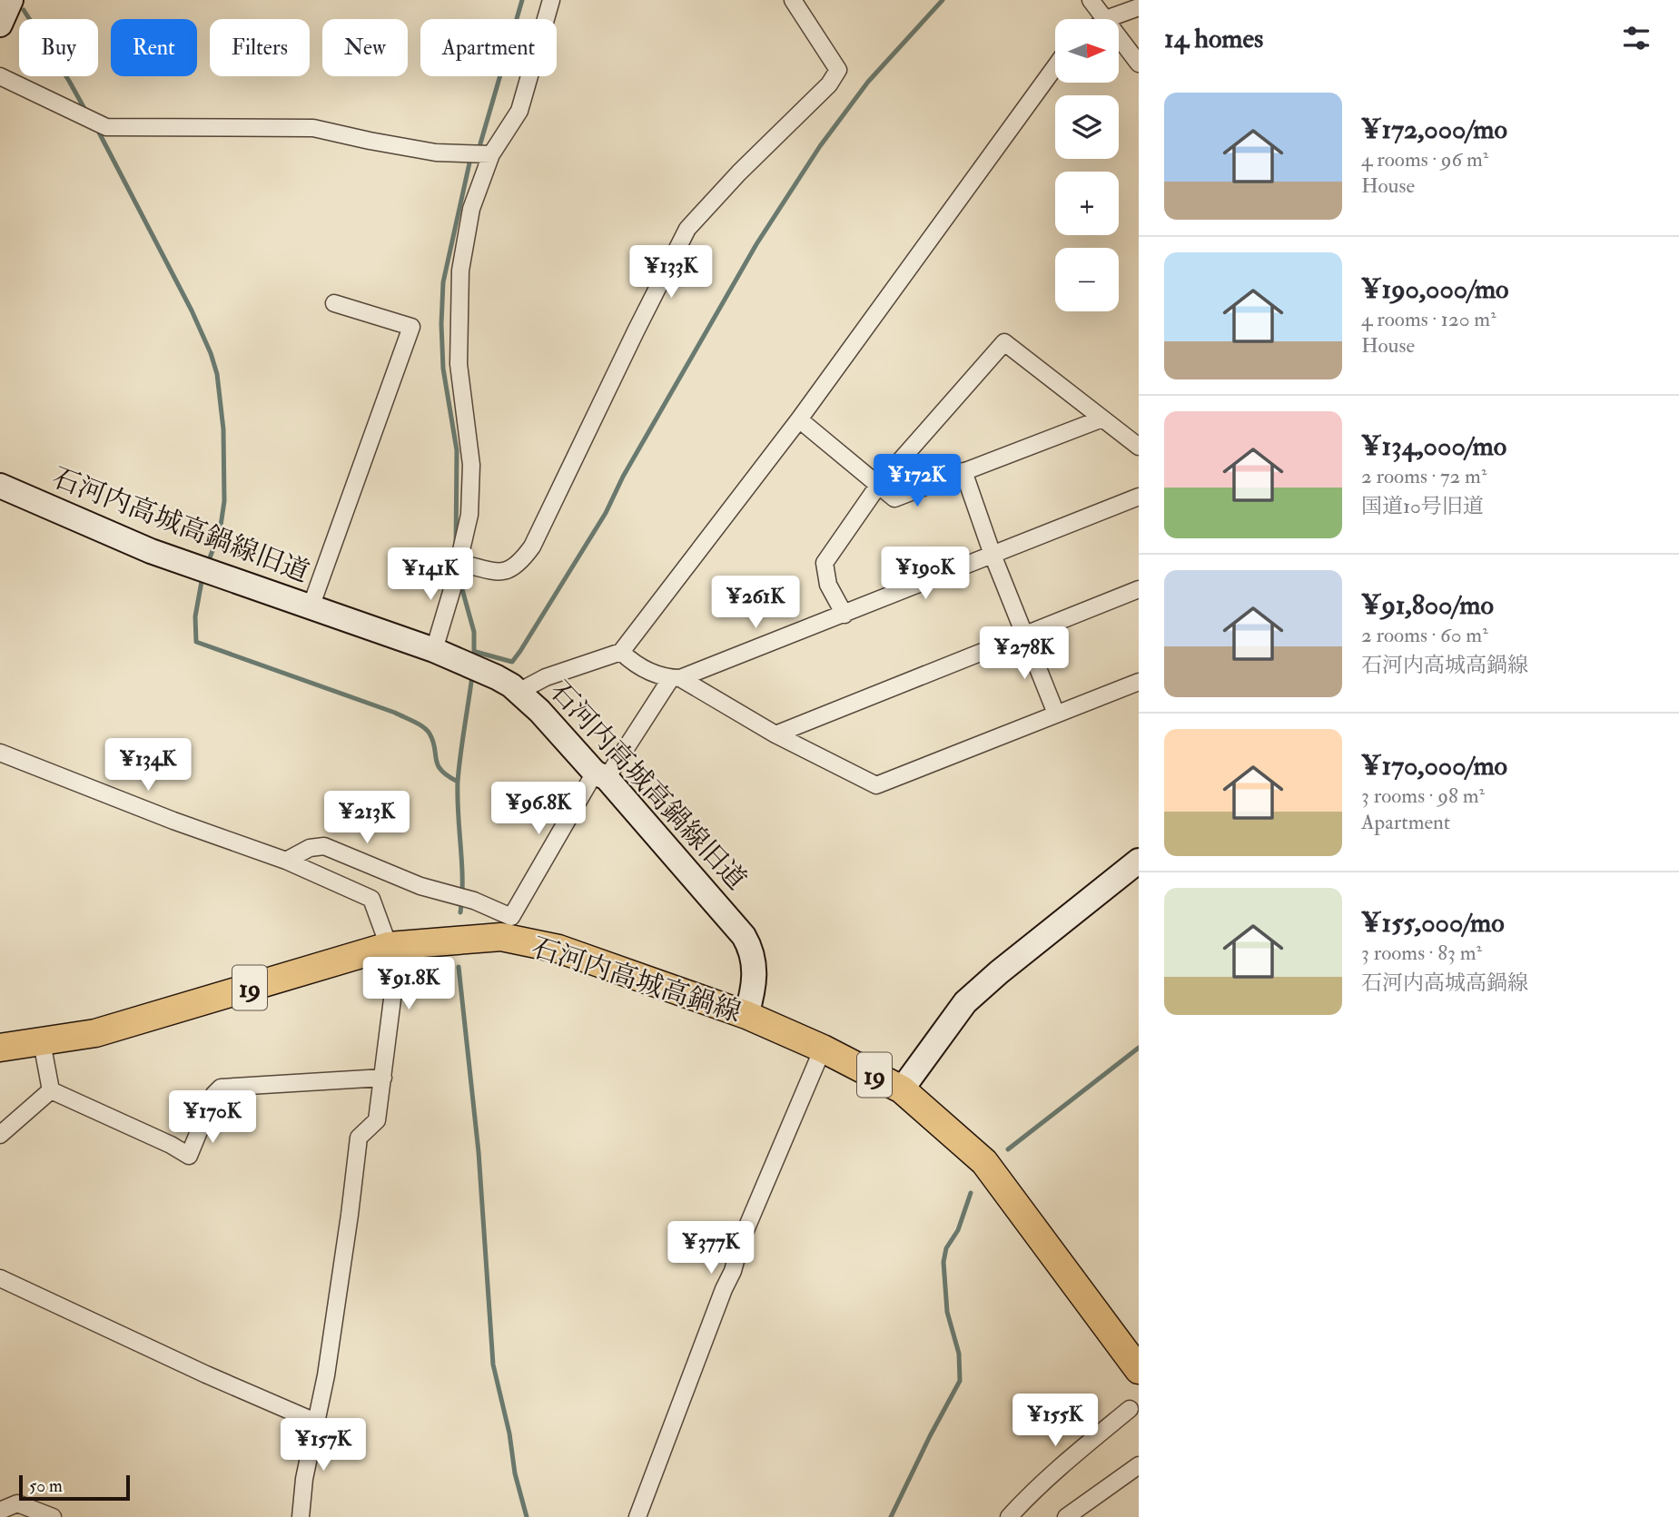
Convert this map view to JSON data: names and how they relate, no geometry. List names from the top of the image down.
{
  "streets": {
    "main road": ["石河内高城高鍋線", "19"],
    "street": ["石河内高城高鍋線旧道"]
  },
  "crossings": [
    ["石河内高城高鍋線旧道", "石河内高城高鍋線"]
  ],
  "scale_bar": "50 m",
  "north": "right",
  "page": {
    "heading": "14 homes",
    "map_buttons": ["+", "−"],
    "chip": [
      "Buy",
      "Rent",
      "Filters",
      "New",
      "Apartment"
    ],
    "list": [
      {
        "name": "¥172,000/mo",
        "note": "4 rooms · 96 m² · House"
      },
      {
        "name": "¥190,000/mo",
        "note": "4 rooms · 120 m² · House"
      },
      {
        "name": "¥134,000/mo",
        "note": "2 rooms · 72 m² · 国道10号旧道"
      },
      {
        "name": "¥91,800/mo",
        "note": "2 rooms · 60 m² · 石河内高城高鍋線"
      },
      {
        "name": "¥170,000/mo",
        "note": "3 rooms · 98 m² · Apartment"
      },
      {
        "name": "¥155,000/mo",
        "note": "3 rooms · 83 m² · 石河内高城高鍋線"
      }
    ],
    "price": [
      "¥133K",
      "¥172K",
      "¥190K",
      "¥141K",
      "¥261K",
      "¥278K",
      "¥134K",
      "¥96.8K",
      "¥213K",
      "¥91.8K",
      "¥170K",
      "¥377K",
      "¥155K",
      "¥157K"
    ],
    "scale": "50 m"
  }
}
